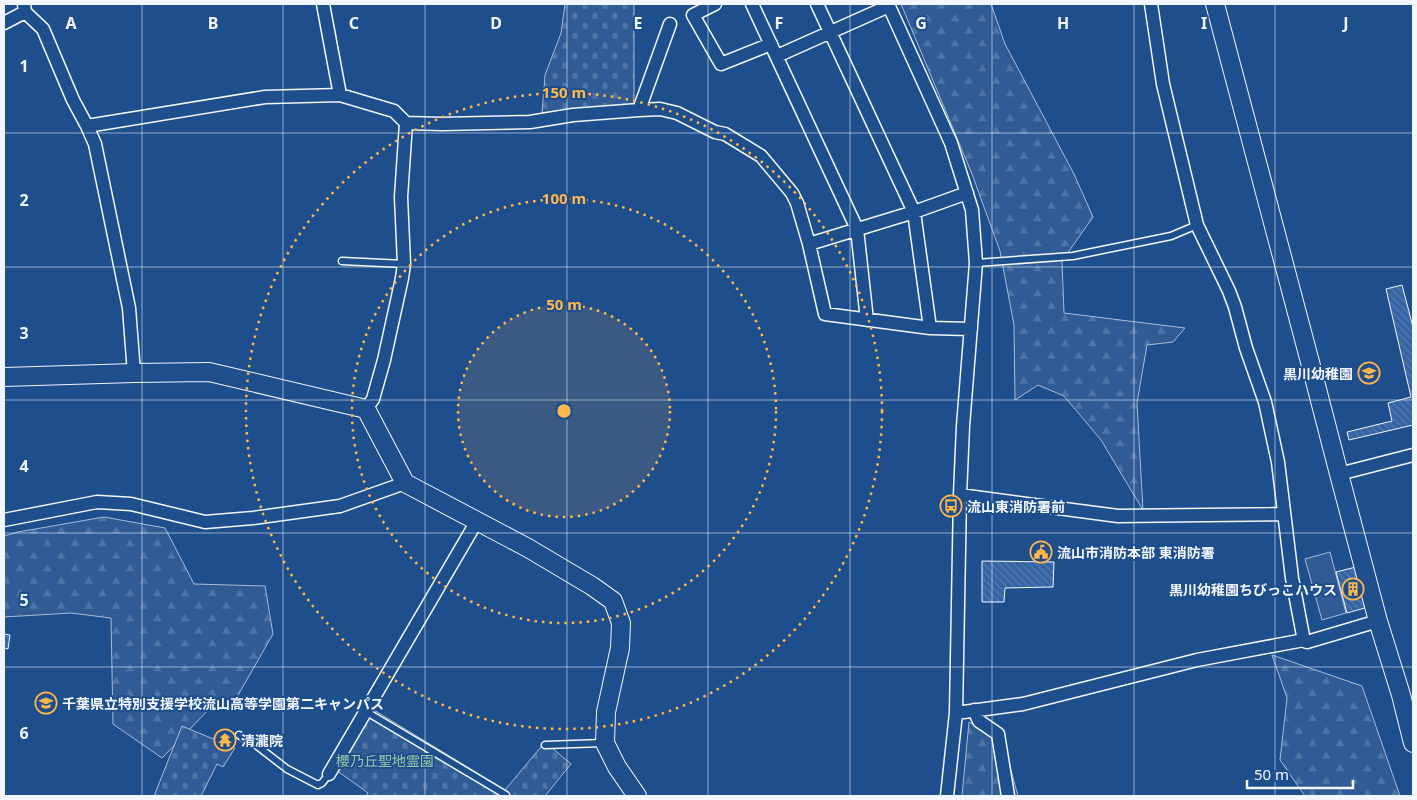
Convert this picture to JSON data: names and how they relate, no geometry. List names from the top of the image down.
{
  "parks": ["櫻乃丘聖地霊園"],
  "places": {
    "school or university": ["黒川幼稚園", "千葉県立特別支援学校流山高等学園第二キャンパス"],
    "bus stop": ["流山東消防署前"],
    "public building": ["流山市消防本部 東消防署"],
    "building": ["黒川幼稚園ちびっこハウス"],
    "temple": ["清瀧院"]
  },
  "scale_bar": "50 m",
  "grid": {
    "columns": [
      "A",
      "B",
      "C",
      "D",
      "E",
      "F",
      "G",
      "H",
      "I",
      "J"
    ],
    "rows": [
      "1",
      "2",
      "3",
      "4",
      "5",
      "6"
    ]
  },
  "rings": ["150 m", "100 m", "50 m"]
}
